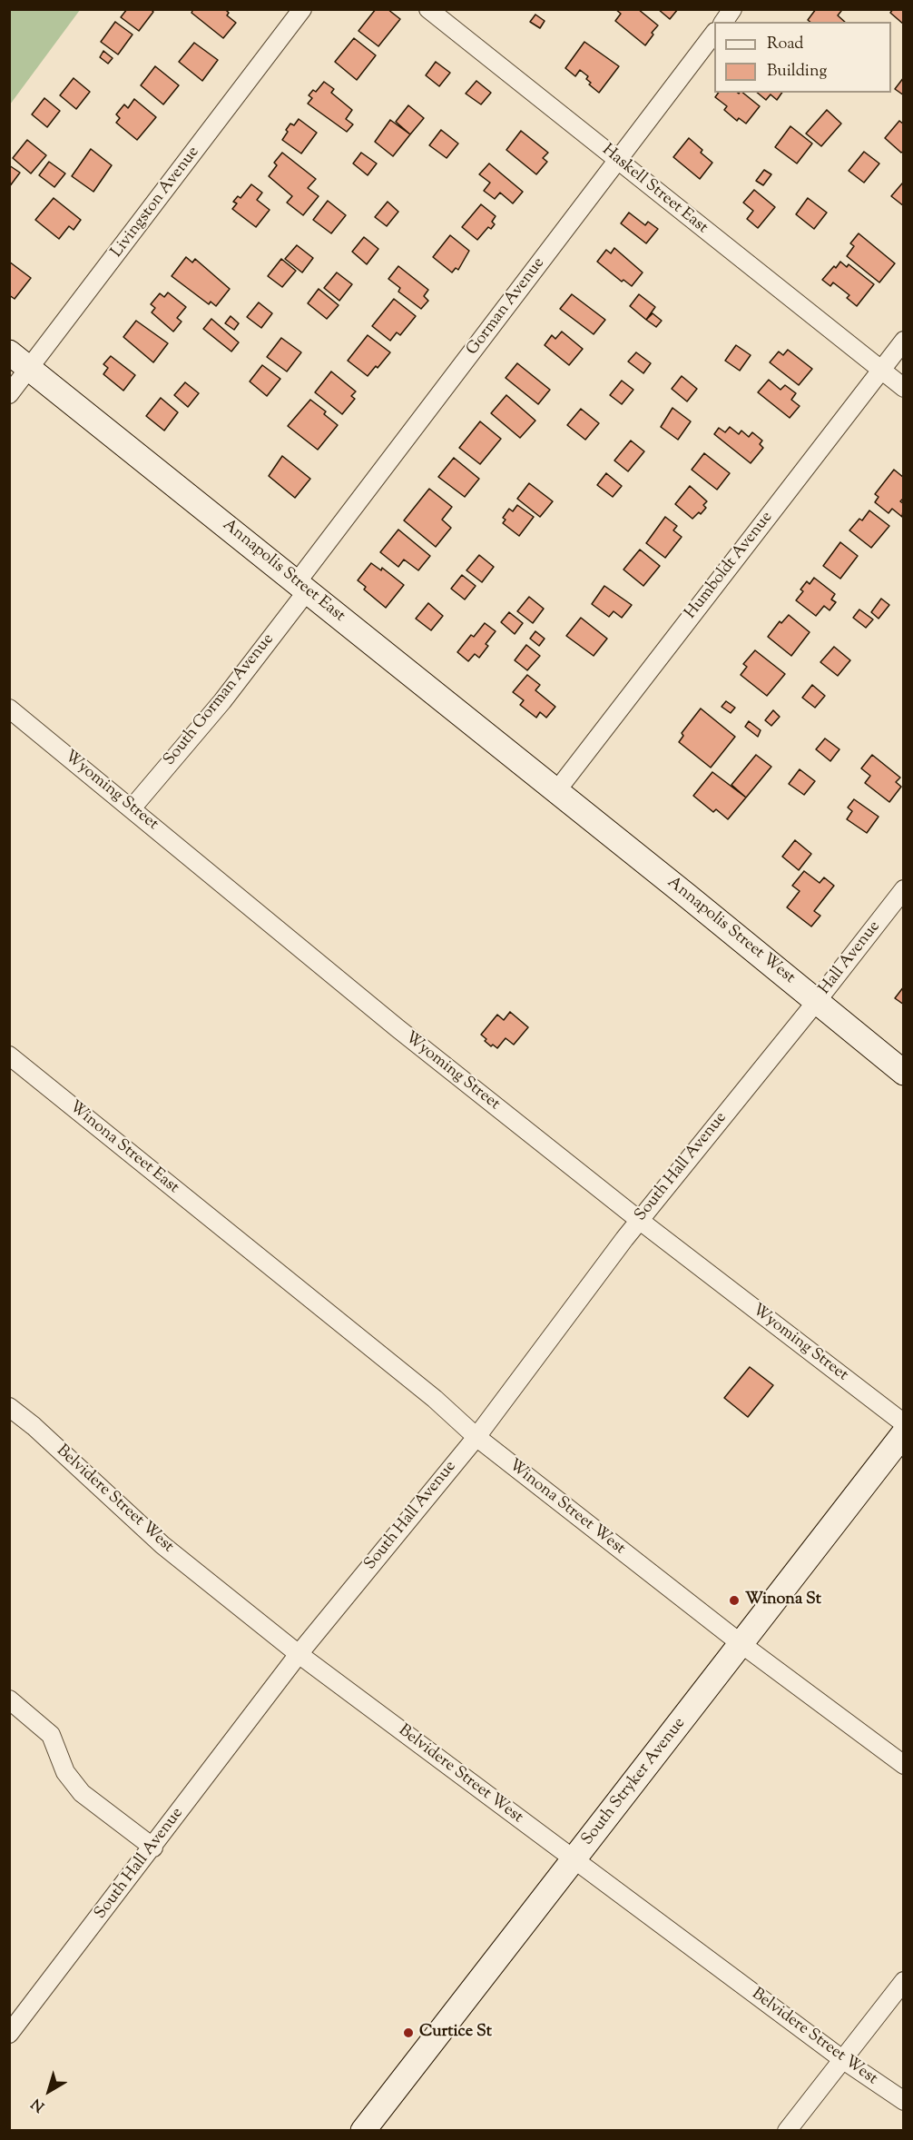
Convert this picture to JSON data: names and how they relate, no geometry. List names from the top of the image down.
{
  "streets": {
    "street": [
      "Haskell Street East",
      "Livingston Avenue",
      "Gorman Avenue",
      "Humboldt Avenue",
      "Annapolis Street East",
      "South Gorman Avenue",
      "Wyoming Street",
      "Annapolis Street West",
      "Hall Avenue",
      "Winona Street East",
      "South Hall Avenue",
      "Belvidere Street West",
      "Winona Street West",
      "South Stryker Avenue"
    ]
  },
  "crossings": [
    ["Haskell Street East", "Gorman Avenue"],
    ["Haskell Street East", "Humboldt Avenue"],
    ["Livingston Avenue", "Annapolis Street East"],
    ["Gorman Avenue", "Annapolis Street East"],
    ["Gorman Avenue", "South Gorman Avenue"],
    ["Humboldt Avenue", "Annapolis Street East"],
    ["Humboldt Avenue", "Annapolis Street West"],
    ["Annapolis Street East", "South Gorman Avenue"],
    ["Annapolis Street East", "Annapolis Street West"],
    ["South Gorman Avenue", "Wyoming Street"],
    ["Wyoming Street", "South Hall Avenue"],
    ["Annapolis Street West", "Hall Avenue"],
    ["Annapolis Street West", "South Hall Avenue"],
    ["Hall Avenue", "South Hall Avenue"],
    ["Winona Street East", "Winona Street West"],
    ["South Hall Avenue", "Belvidere Street West"],
    ["South Hall Avenue", "Winona Street West"],
    ["Belvidere Street West", "South Stryker Avenue"],
    ["Winona Street West", "South Stryker Avenue"]
  ],
  "places": ["Winona St", "Curtice St"],
  "legend": ["Road", "Building"],
  "north": "bottom left"
}
